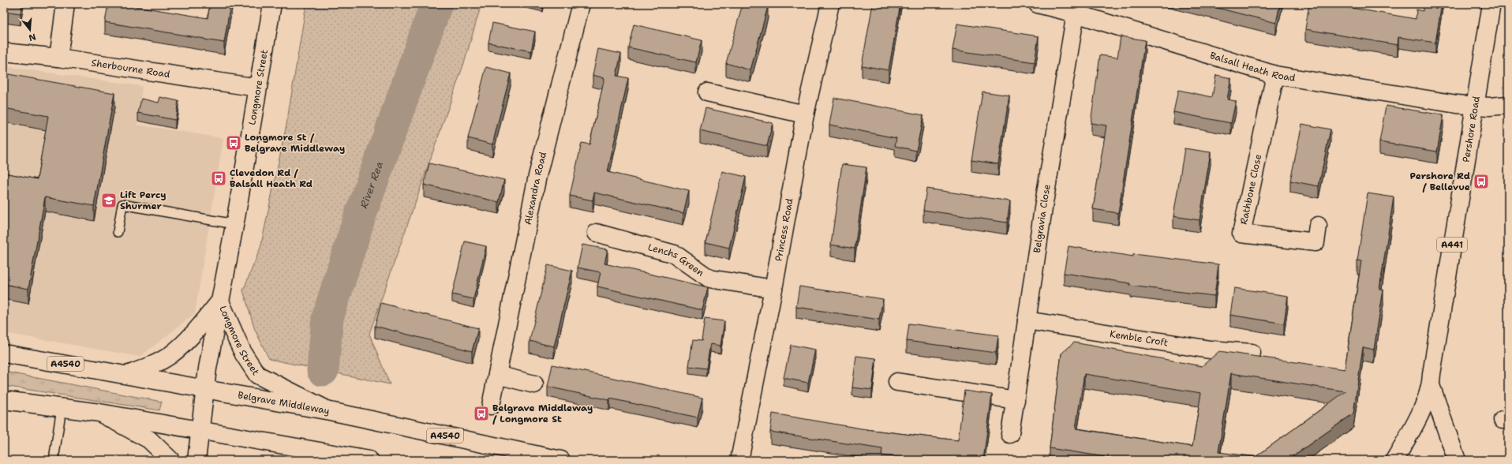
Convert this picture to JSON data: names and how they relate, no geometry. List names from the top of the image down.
{
  "streets": {
    "main road": [
      "Balsall Heath Road",
      "Sherbourne Road",
      "Longmore Street",
      "Pershore Road",
      "Alexandra Road",
      "Rathbone Close",
      "Belgravia Close",
      "Princess Road",
      "A441",
      "Lenchs Green",
      "Kemble Croft",
      "A4540",
      "Belgrave Middleway"
    ]
  },
  "crossings": [
    ["Balsall Heath Road", "Pershore Road"],
    ["Balsall Heath Road", "Rathbone Close"],
    ["Balsall Heath Road", "Belgravia Close"],
    ["Sherbourne Road", "Longmore Street"],
    ["Longmore Street", "Belgrave Middleway"],
    ["Belgravia Close", "Kemble Croft"],
    ["Princess Road", "Lenchs Green"]
  ],
  "water": ["River Rea"],
  "places": {
    "bus stop": [
      "Longmore St / Belgrave Middleway",
      "Clevedon Rd / Balsall Heath Rd",
      "Pershore Rd / Bellevue",
      "Belgrave Middleway / Longmore St"
    ],
    "school or university": ["Lift Percy Shurmer"]
  },
  "north": "bottom"
}
